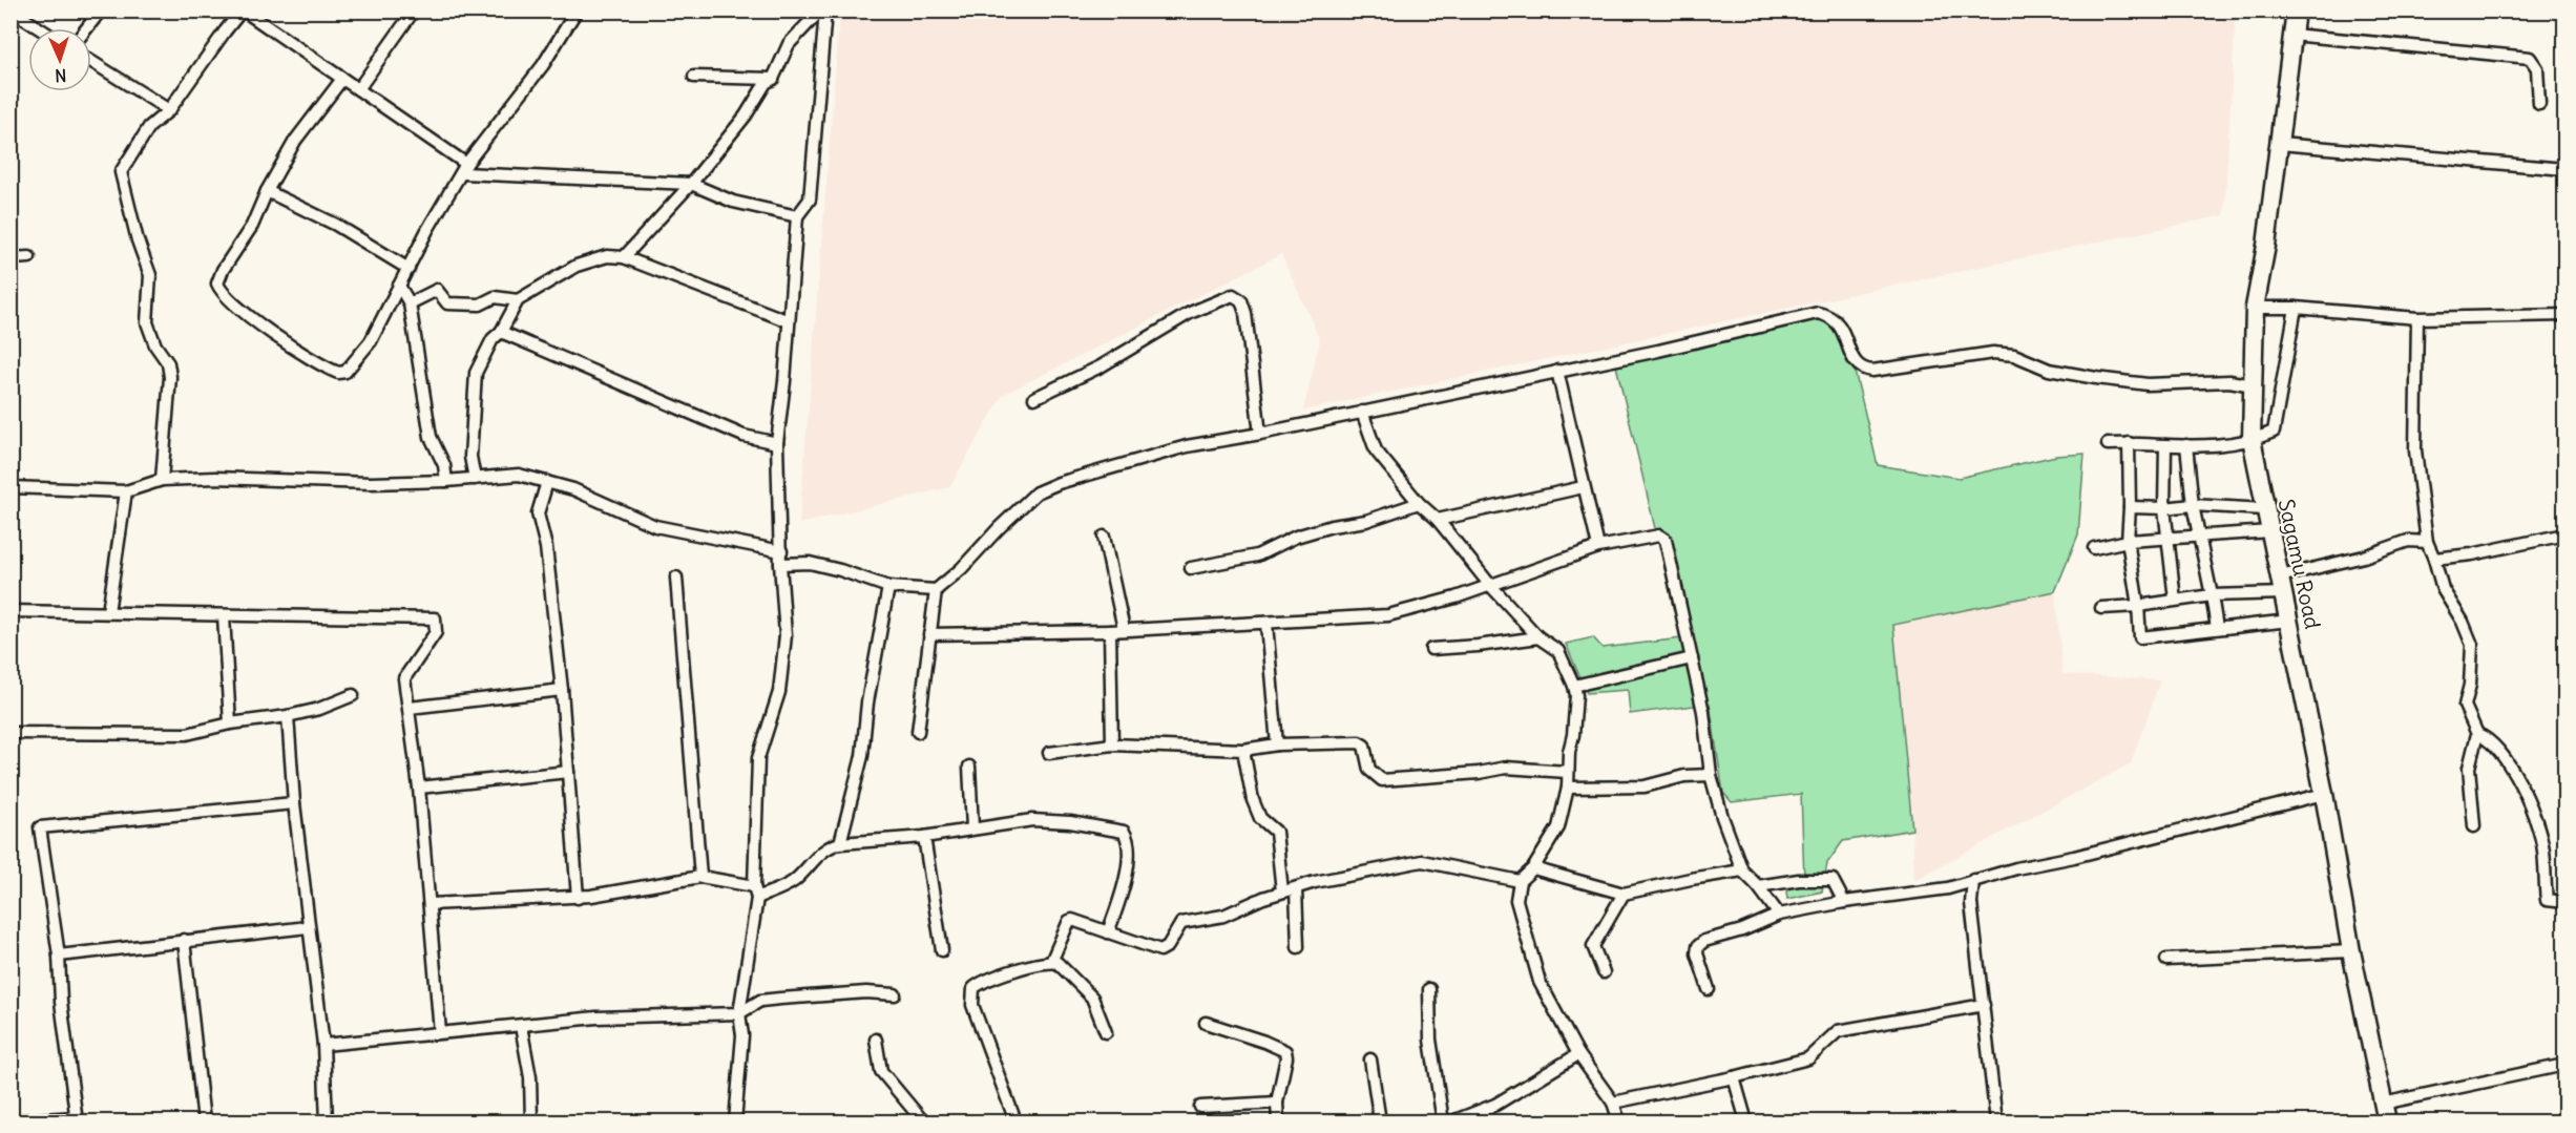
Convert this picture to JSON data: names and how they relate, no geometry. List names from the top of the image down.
{
  "streets": {
    "highway": ["Sagamu Road"]
  },
  "north": "bottom"
}
